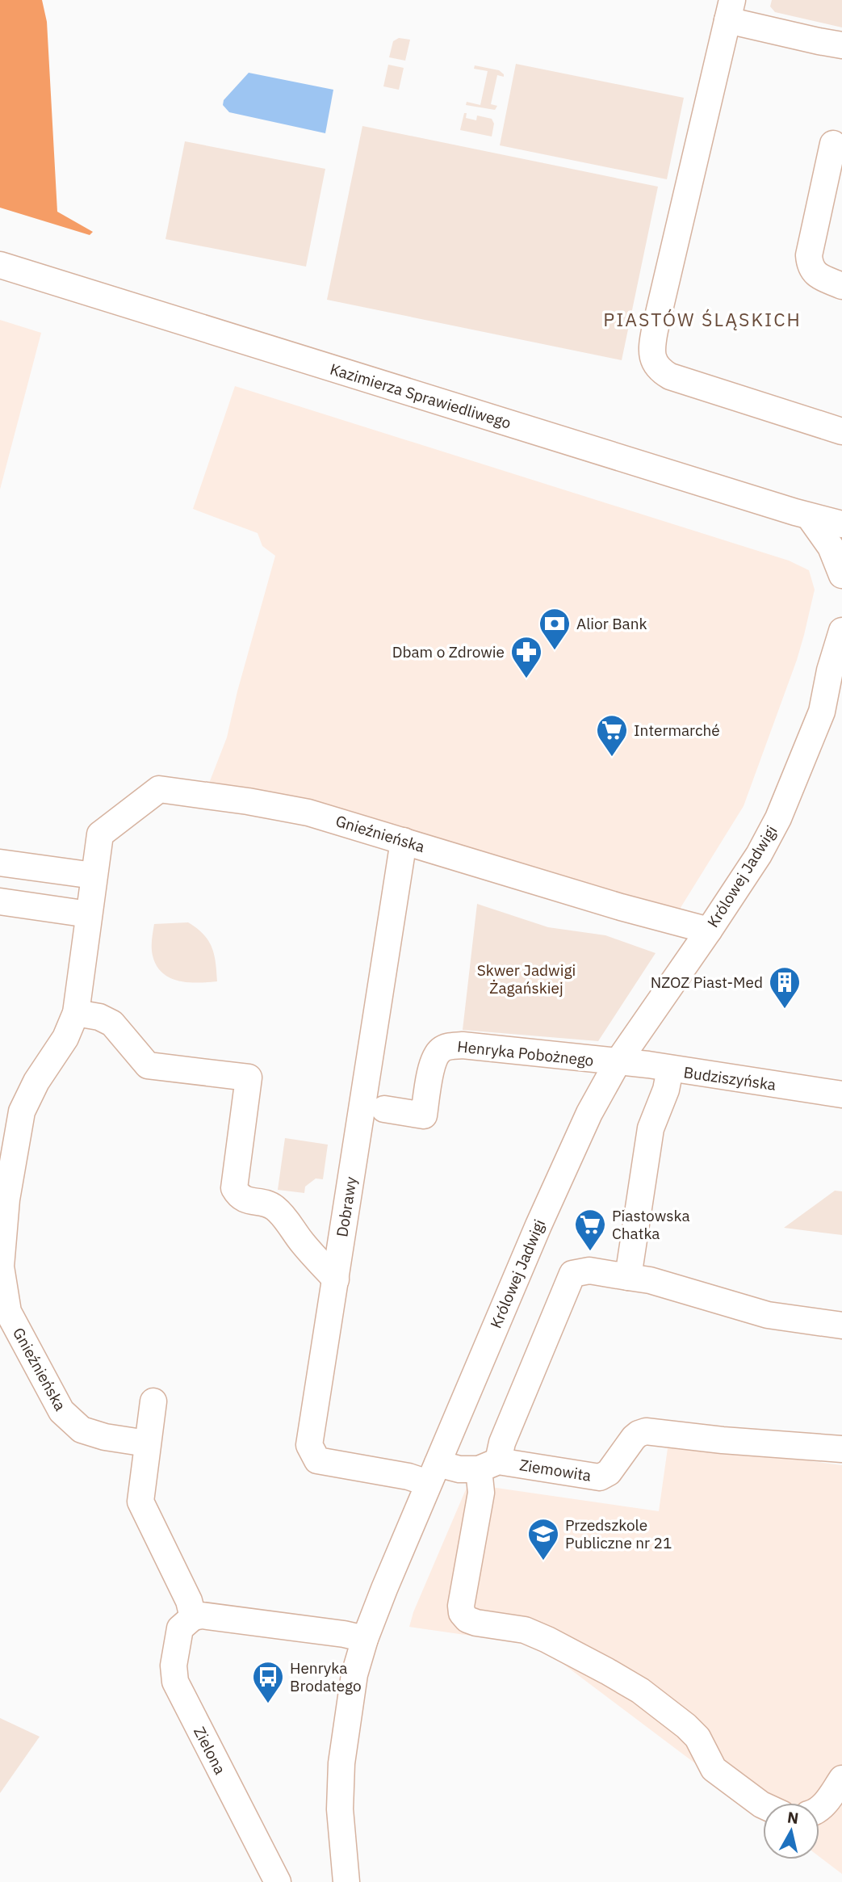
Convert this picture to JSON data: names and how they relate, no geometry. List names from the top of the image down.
{
  "streets": {
    "street": [
      "Kazimierza Sprawiedliwego",
      "Gnieźnieńska",
      "Królowej Jadwigi",
      "Henryka Pobożnego",
      "Budziszyńska",
      "Dobrawy",
      "Ziemowita",
      "Zielona"
    ]
  },
  "crossings": [
    ["Gnieźnieńska", "Królowej Jadwigi"],
    ["Gnieźnieńska", "Dobrawy"],
    ["Królowej Jadwigi", "Henryka Pobożnego"],
    ["Królowej Jadwigi", "Budziszyńska"],
    ["Królowej Jadwigi", "Dobrawy"],
    ["Królowej Jadwigi", "Ziemowita"],
    ["Henryka Pobożnego", "Budziszyńska"],
    ["Dobrawy", "Ziemowita"]
  ],
  "districts": ["PIASTÓW ŚLĄSKICH"],
  "parks": ["Skwer Jadwigi Żagańskiej"],
  "places": {
    "bank": ["Alior Bank"],
    "pharmacy": ["Dbam o Zdrowie"],
    "supermarket": ["Intermarché", "Piastowska Chatka"],
    "building": ["NZOZ Piast-Med"],
    "school or university": ["Przedszkole Publiczne nr 21"],
    "bus stop": ["Henryka Brodatego"]
  },
  "north": "top"
}
